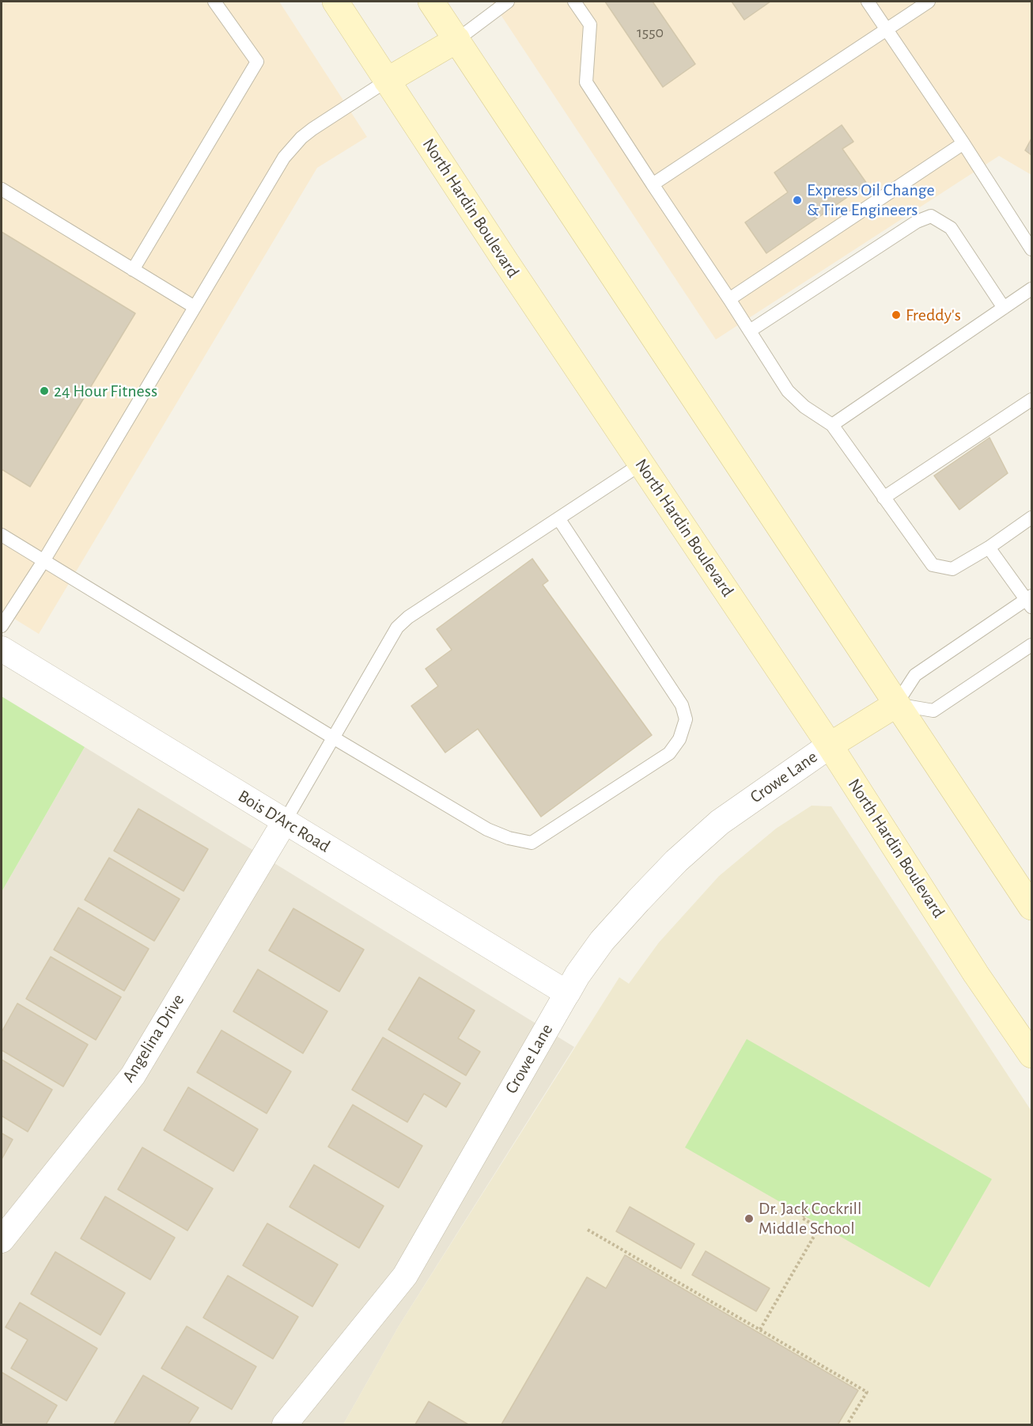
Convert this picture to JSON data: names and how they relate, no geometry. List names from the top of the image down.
{
  "streets": {
    "main road": ["North Hardin Boulevard"],
    "street": ["Crowe Lane", "Bois D'Arc Road", "Angelina Drive"]
  },
  "crossings": [
    ["North Hardin Boulevard", "Crowe Lane"],
    ["Crowe Lane", "Bois D'Arc Road"],
    ["Bois D'Arc Road", "Angelina Drive"]
  ],
  "places": [
    "Express Oil Change & Tire Engineers",
    "Freddy's",
    "24 Hour Fitness",
    "Dr. Jack Cockrill Middle School"
  ],
  "house_numbers": ["1550"]
}
